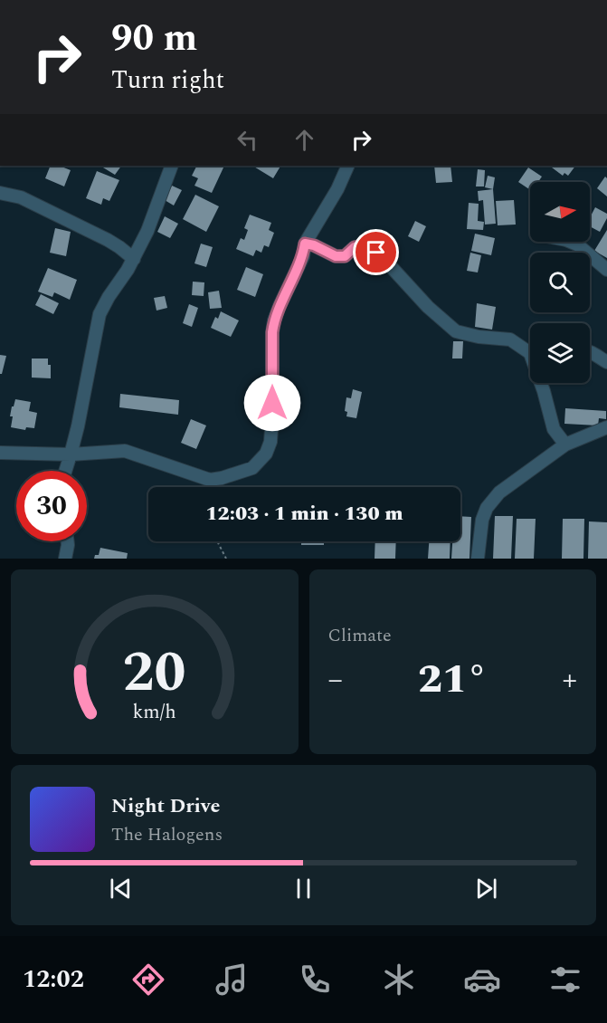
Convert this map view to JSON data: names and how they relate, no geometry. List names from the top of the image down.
{
  "north": "right",
  "page": {
    "turn": ["90 m", "Turn right"],
    "limit": "30",
    "trip": "12:03 · 1 min · 130 m",
    "tile": "Climate",
    "heat": ["−", "21°", "+"],
    "song": ["Night Drive", "The Halogens"],
    "tabs": "12:02",
    "gauge": ["20", "km/h"]
  }
}
